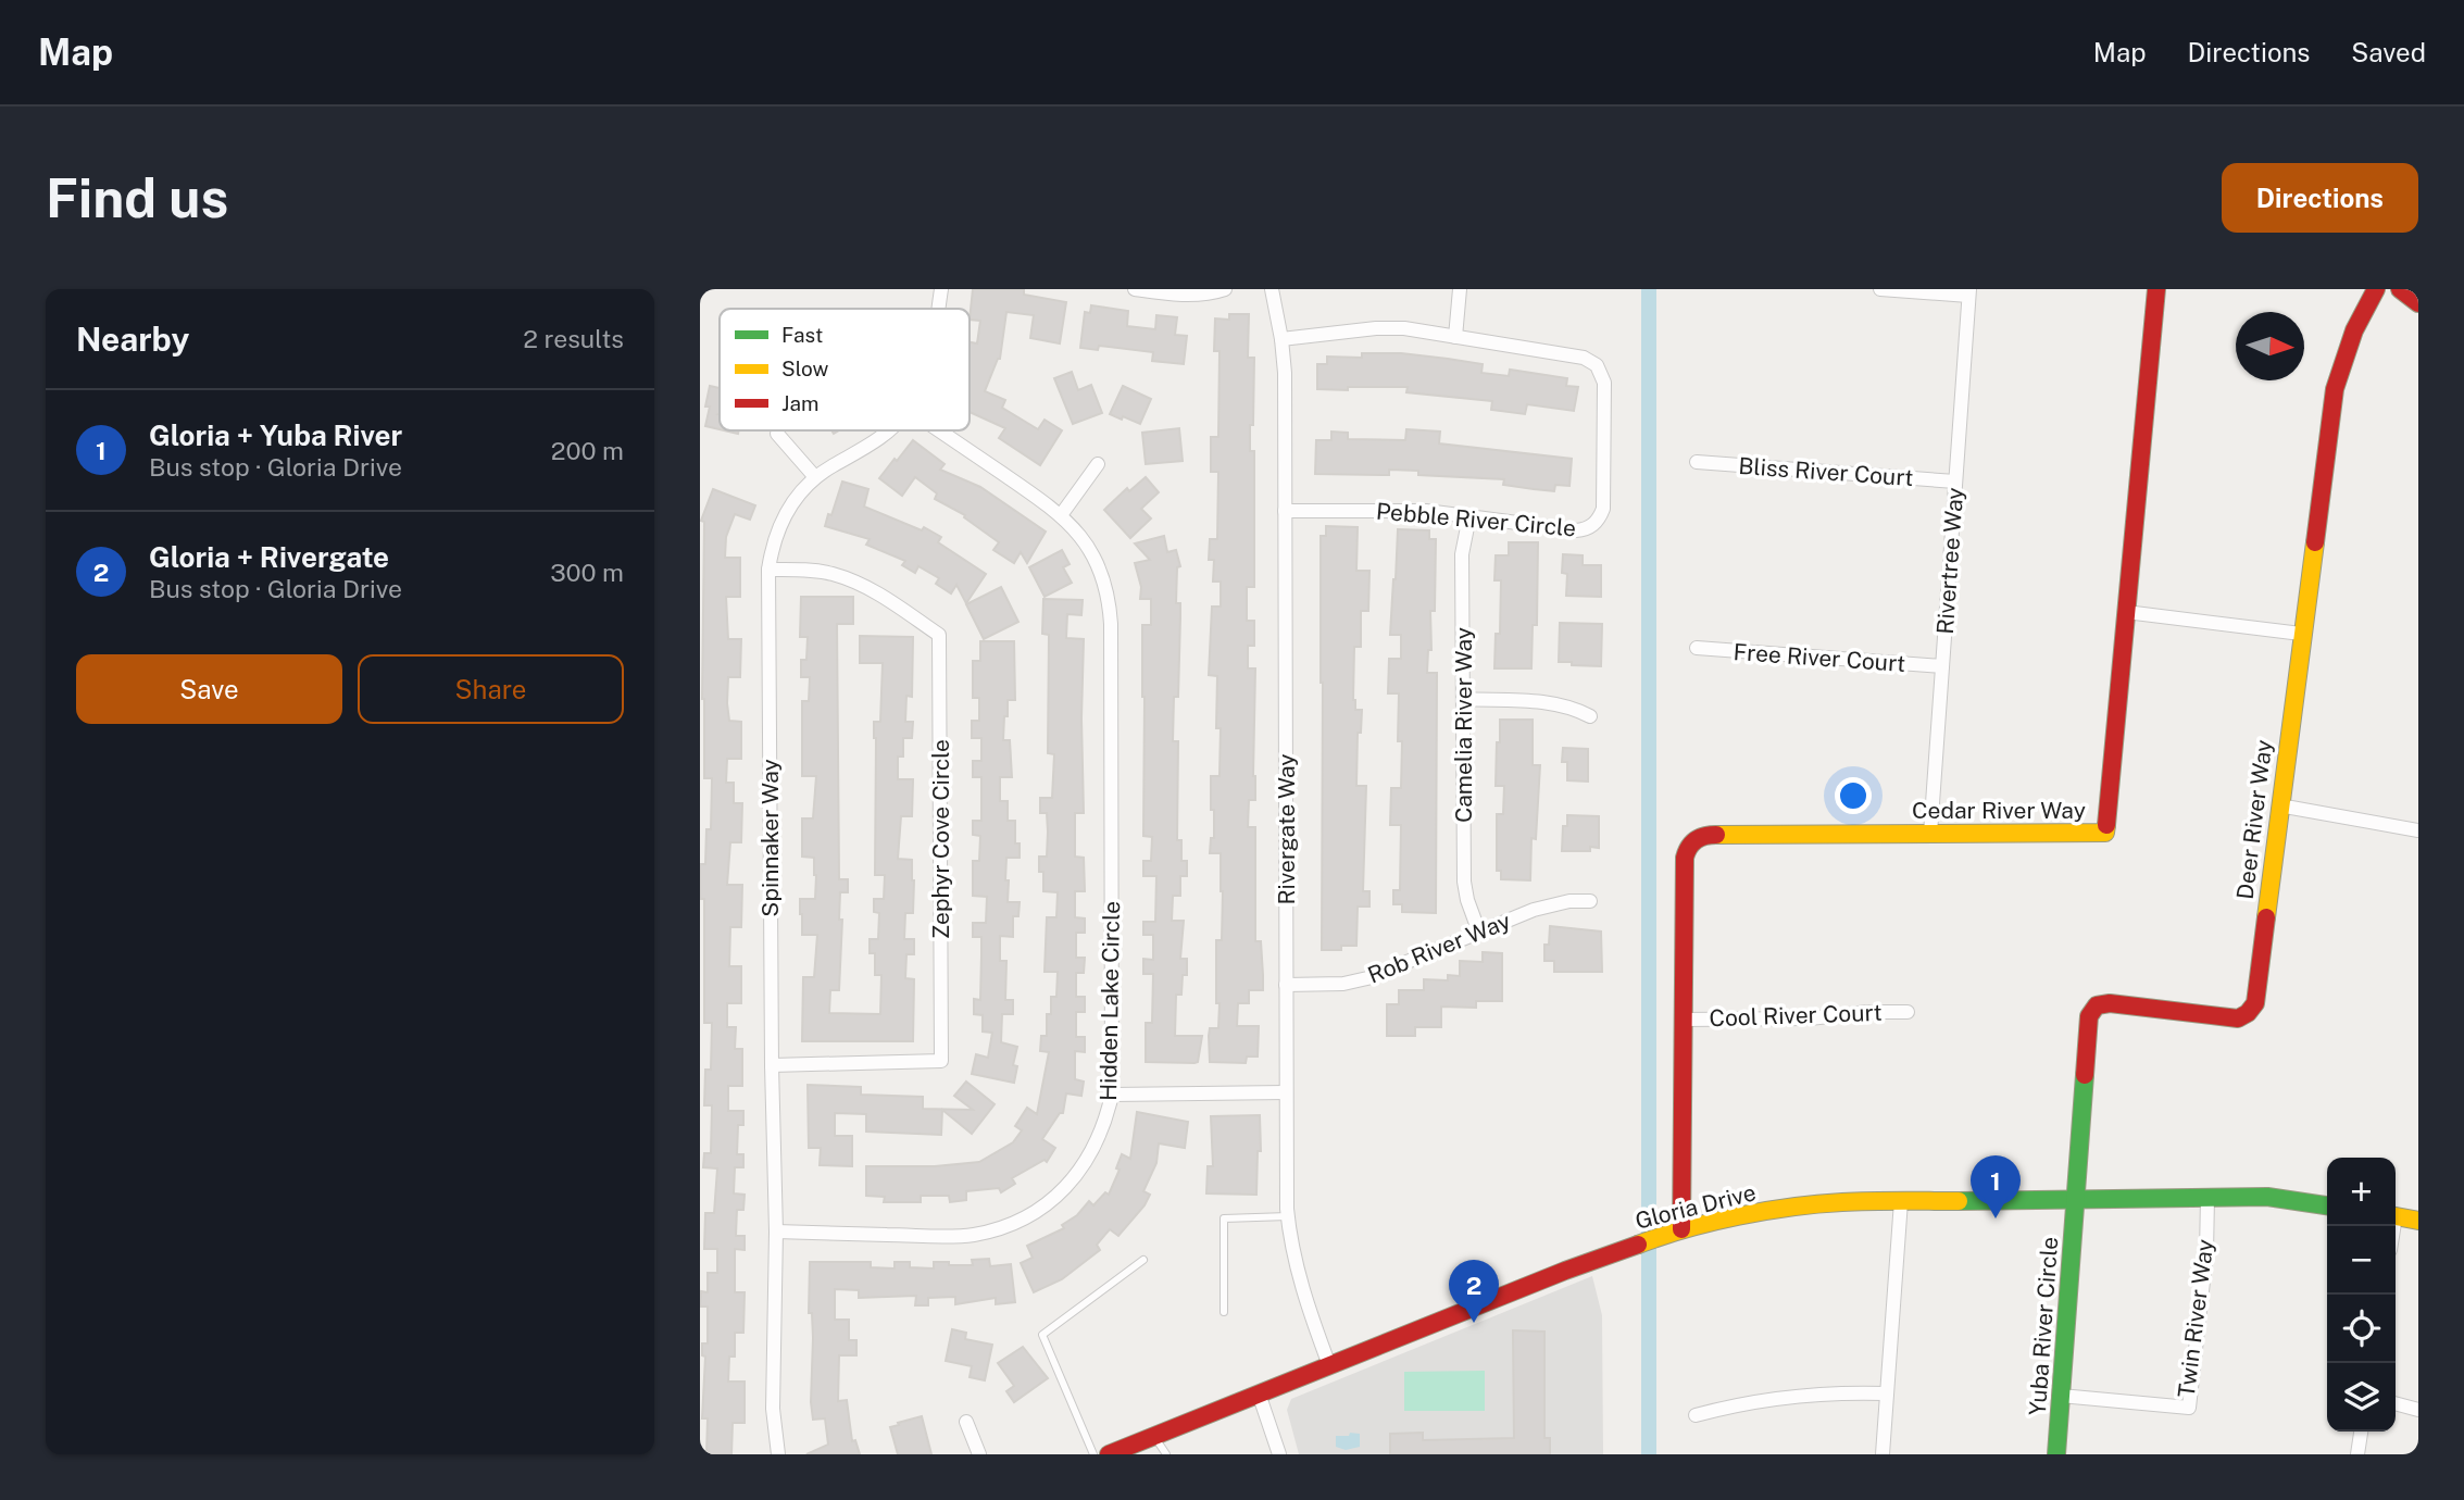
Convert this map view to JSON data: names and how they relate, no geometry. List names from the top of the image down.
{
  "streets": {
    "street": [
      "Bliss River Court",
      "Pebble River Circle",
      "Rivertree Way",
      "Free River Court",
      "Camelia River Way",
      "Cedar River Way",
      "Deer River Way",
      "Rivergate Way",
      "Spinnaker Way",
      "Zephyr Cove Circle",
      "Rob River Way",
      "Hidden Lake Circle",
      "Cool River Court",
      "Gloria Drive",
      "Twin River Way",
      "Yuba River Circle"
    ]
  },
  "crossings": [
    ["Bliss River Court", "Rivertree Way"],
    ["Pebble River Circle", "Camelia River Way"],
    ["Pebble River Circle", "Rivergate Way"],
    ["Rivertree Way", "Free River Court"],
    ["Rivertree Way", "Cedar River Way"],
    ["Camelia River Way", "Rob River Way"],
    ["Cedar River Way", "Cool River Court"],
    ["Cedar River Way", "Gloria Drive"],
    ["Deer River Way", "Gloria Drive"],
    ["Deer River Way", "Yuba River Circle"],
    ["Rivergate Way", "Rob River Way"],
    ["Rivergate Way", "Gloria Drive"],
    ["Spinnaker Way", "Zephyr Cove Circle"],
    ["Spinnaker Way", "Hidden Lake Circle"],
    ["Gloria Drive", "Twin River Way"],
    ["Gloria Drive", "Yuba River Circle"],
    ["Twin River Way", "Yuba River Circle"]
  ],
  "legend": ["Fast", "Slow", "Jam"],
  "north": "right",
  "page": {
    "header": "Map",
    "nav": ["Map", "Directions", "Saved"],
    "buttons": [
      "Directions",
      ["Save", "Share"]
    ],
    "title": "Find us",
    "heading": ["Nearby", "2 results"],
    "list": [
      {
        "mark": "1",
        "name": "Gloria + Yuba River",
        "note": "Bus stop · Gloria Drive",
        "value": "200 m"
      },
      {
        "mark": "2",
        "name": "Gloria + Rivergate",
        "note": "Bus stop · Gloria Drive",
        "value": "300 m"
      }
    ],
    "pins": ["1", "2"],
    "map_buttons": ["+", "−"]
  }
}
